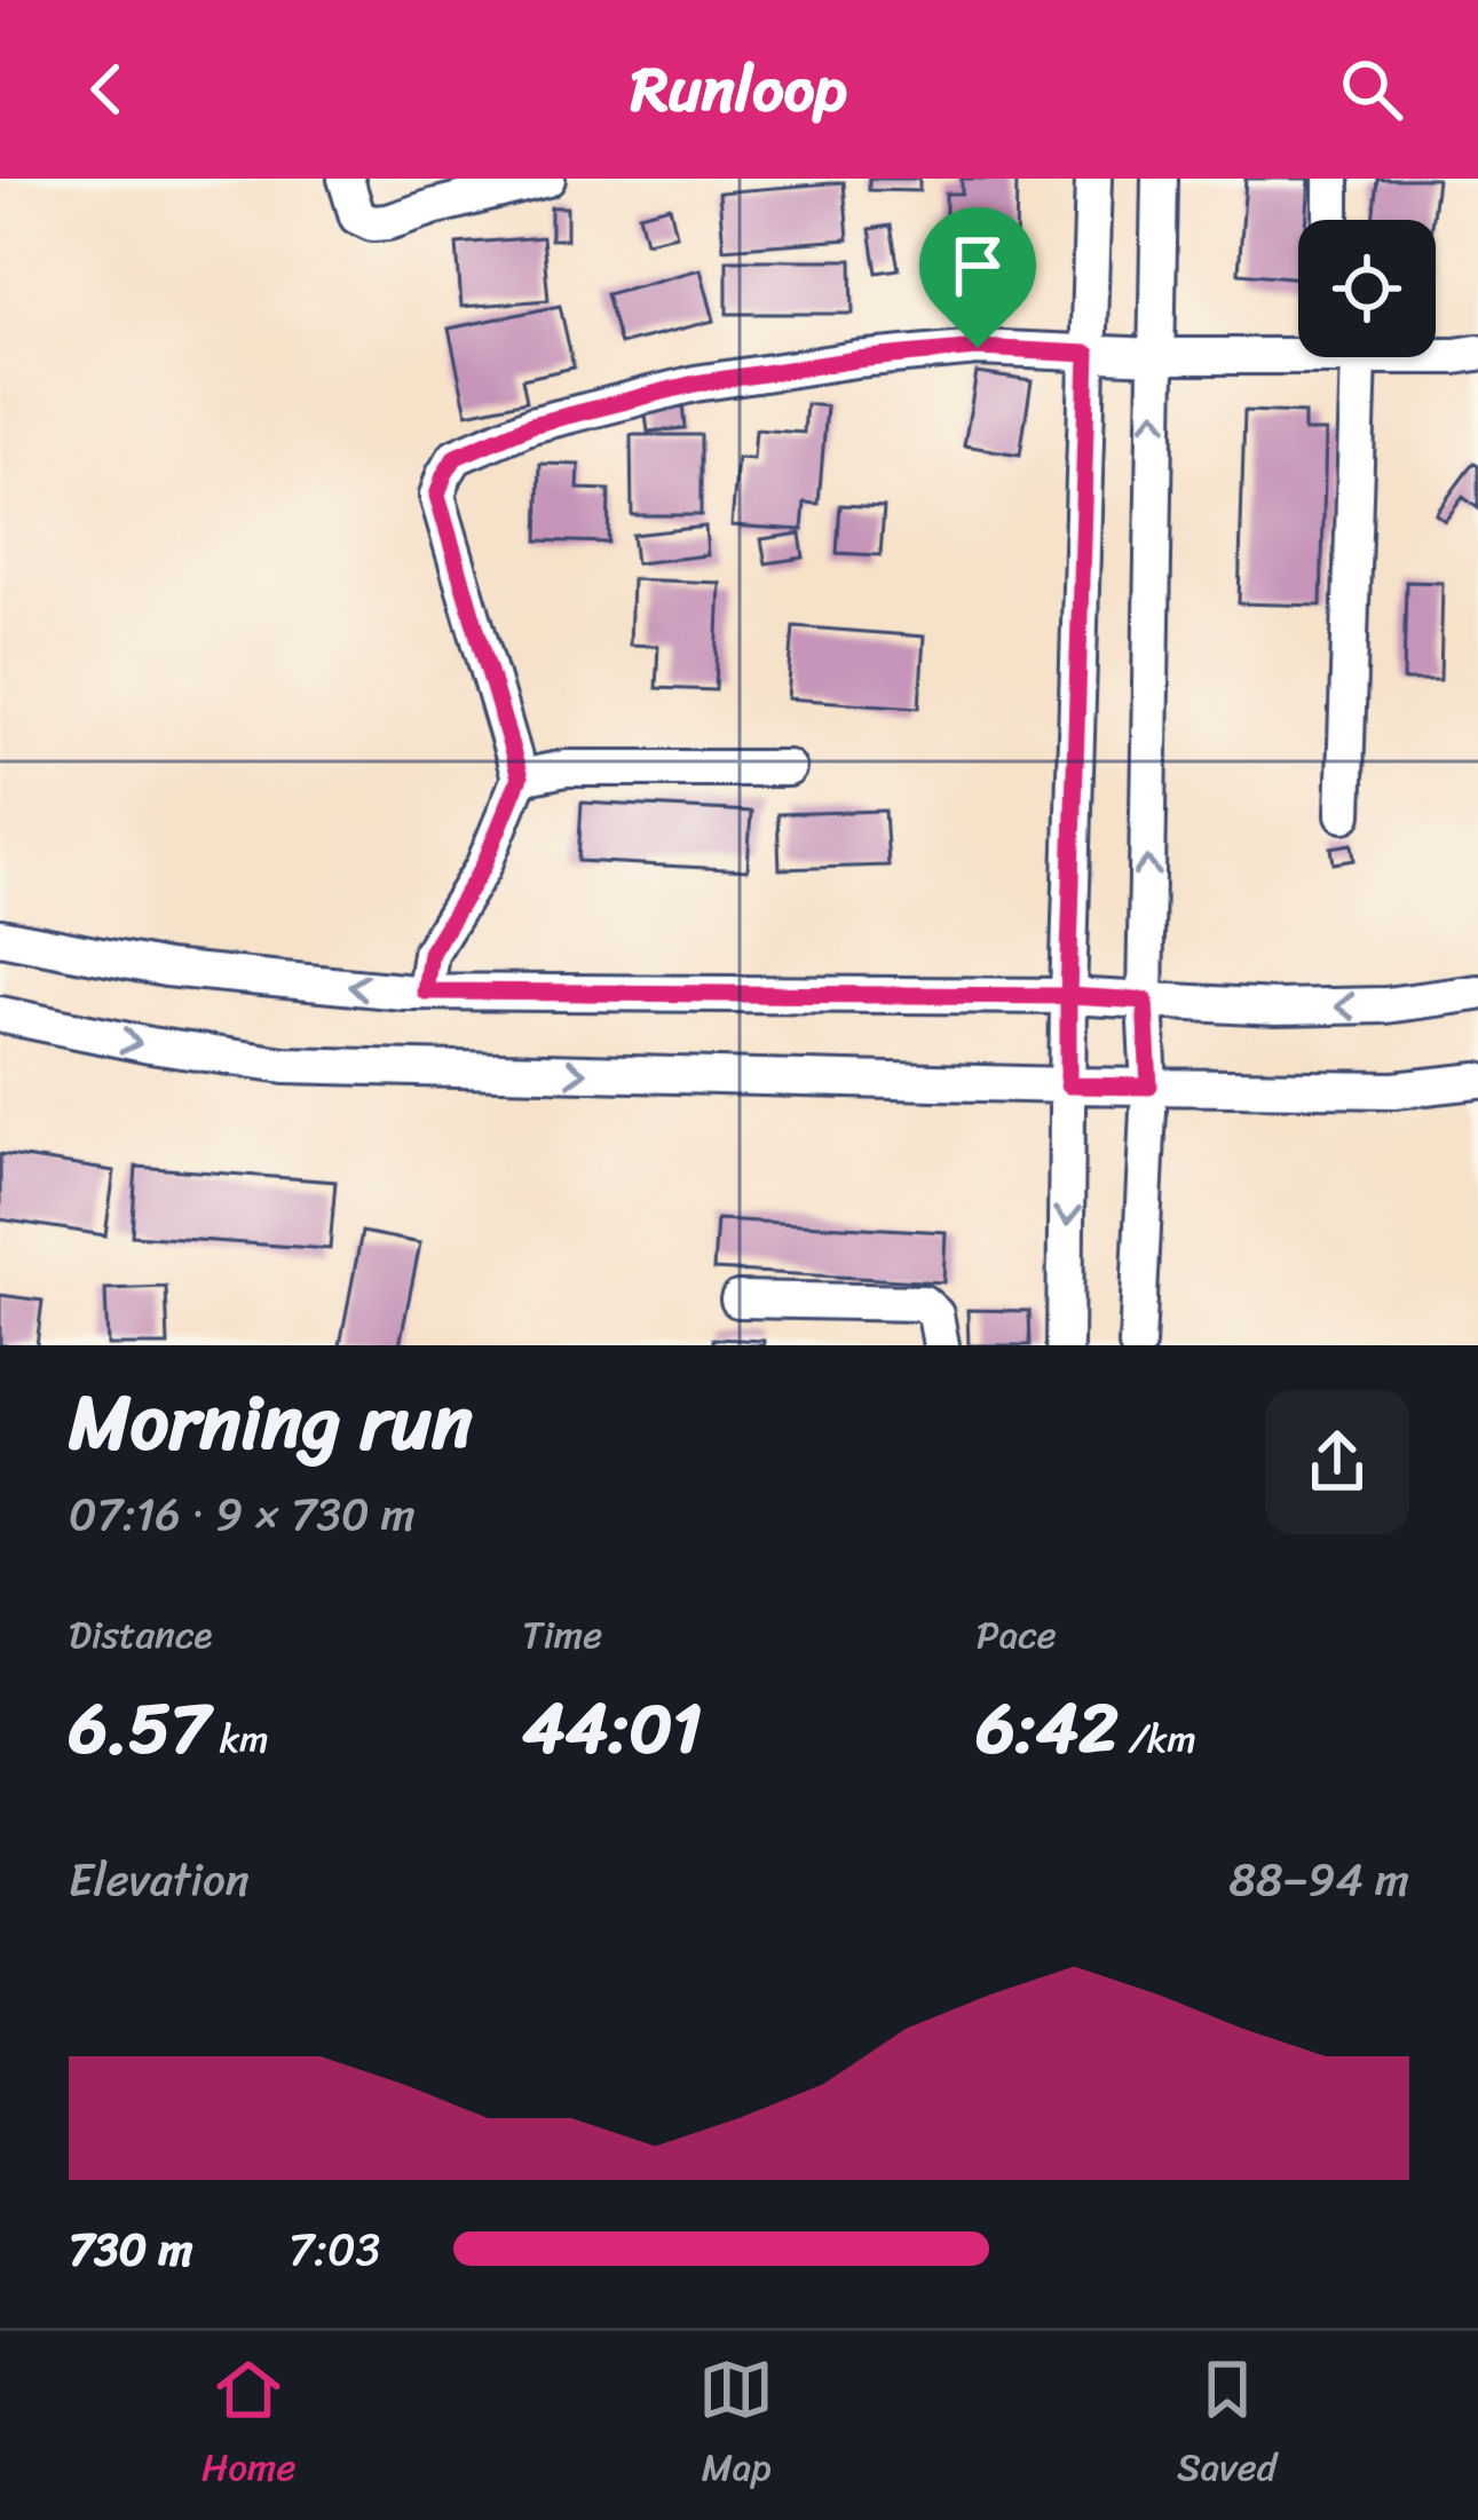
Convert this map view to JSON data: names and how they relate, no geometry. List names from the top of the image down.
{
  "page": {
    "header": "Runloop",
    "heading": ["Morning run", "07:16 · 9 × 730 m"],
    "stats": [
      ["Distance", "6.57 km"],
      ["Time", "44:01"],
      ["Pace", "6:42 /km"]
    ],
    "chart": ["Elevation", "88–94 m"],
    "list": [
      {
        "name": "730 m",
        "note": "7:03"
      }
    ],
    "tabs": ["Home", "Map", "Saved"]
  }
}
